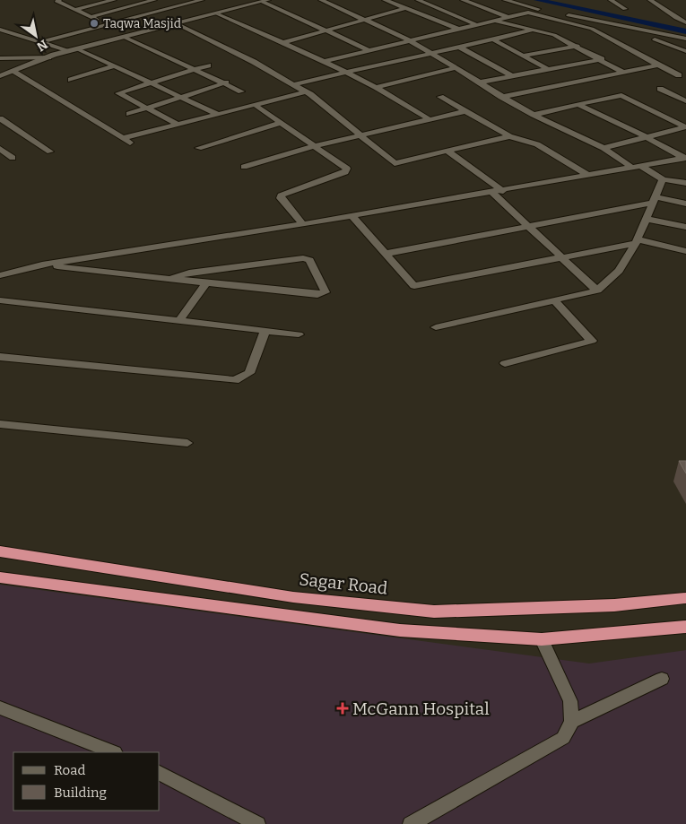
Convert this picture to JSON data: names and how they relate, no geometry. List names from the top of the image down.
{
  "streets": {
    "highway": ["Sagar Road"]
  },
  "places": {
    "other": ["Taqwa Masjid"],
    "health": ["McGann Hospital"]
  },
  "legend": ["Road", "Building"],
  "north": "bottom right"
}
